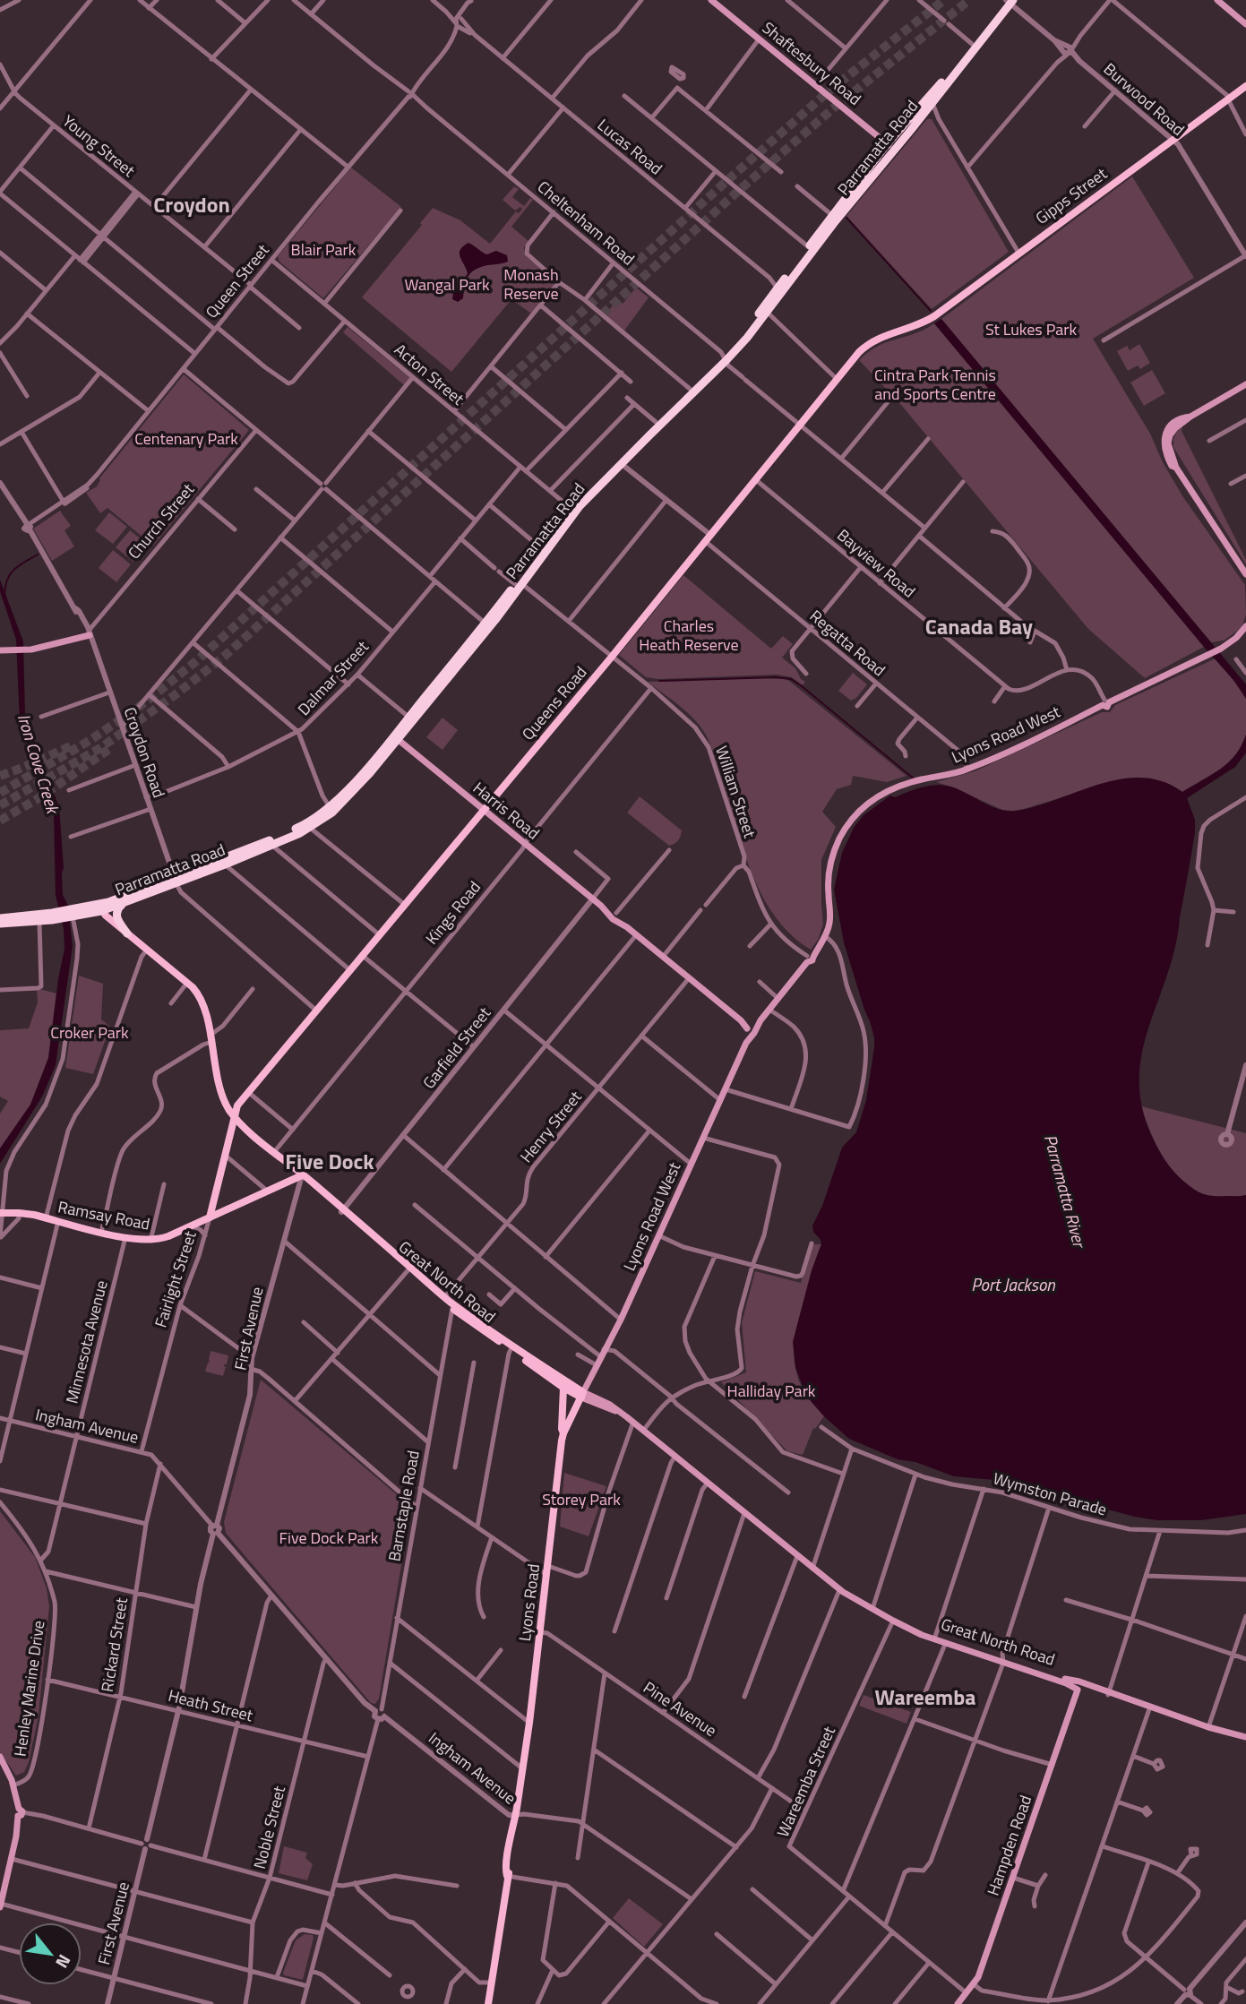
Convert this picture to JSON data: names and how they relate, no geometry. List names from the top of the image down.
{
  "streets": {
    "highway": ["Parramatta Road"],
    "main road": [
      "Shaftesbury Road",
      "Gipps Street",
      "Queens Road",
      "Lyons Road West",
      "Harris Road",
      "Ramsay Road",
      "Fairlight Street",
      "Great North Road",
      "Lyons Road",
      "Hampden Road"
    ],
    "street": [
      "Burwood Road",
      "Young Street",
      "Lucas Road",
      "Cheltenham Road",
      "Queen Street",
      "Acton Street",
      "Church Street",
      "Bayview Road",
      "Regatta Road",
      "Dalmar Street",
      "Croydon Road",
      "William Street",
      "Kings Road",
      "Garfield Street",
      "Henry Street",
      "First Avenue",
      "Minnesota Avenue",
      "Ingham Avenue",
      "Wymston Parade",
      "Barnstaple Road",
      "Rickard Street",
      "Henley Marine Drive",
      "Heath Street",
      "Pine Avenue",
      "Wareemba Street",
      "Noble Street"
    ]
  },
  "crossings": [
    ["Shaftesbury Road", "Parramatta Road"],
    ["Burwood Road", "Parramatta Road"],
    ["Burwood Road", "Gipps Street"],
    ["Young Street", "Queen Street"],
    ["Lucas Road", "Parramatta Road"],
    ["Lucas Road", "Queen Street"],
    ["Parramatta Road", "Cheltenham Road"],
    ["Parramatta Road", "Acton Street"],
    ["Parramatta Road", "Regatta Road"],
    ["Parramatta Road", "Croydon Road"],
    ["Parramatta Road", "William Street"],
    ["Parramatta Road", "Harris Road"],
    ["Parramatta Road", "Great North Road"],
    ["Gipps Street", "Queens Road"],
    ["Cheltenham Road", "Queen Street"],
    ["Cheltenham Road", "Queens Road"],
    ["Queen Street", "Acton Street"],
    ["Queen Street", "Croydon Road"],
    ["Church Street", "Croydon Road"],
    ["Bayview Road", "Queens Road"],
    ["Regatta Road", "Queens Road"],
    ["Regatta Road", "Lyons Road West"],
    ["Dalmar Street", "Croydon Road"],
    ["Queens Road", "William Street"],
    ["Queens Road", "Harris Road"],
    ["Queens Road", "Fairlight Street"],
    ["Queens Road", "Great North Road"],
    ["Lyons Road West", "William Street"],
    ["Lyons Road West", "Harris Road"],
    ["Lyons Road West", "Great North Road"],
    ["Lyons Road West", "Lyons Road"],
    ["William Street", "Kings Road"],
    ["Harris Road", "Kings Road"],
    ["Harris Road", "Garfield Street"],
    ["Harris Road", "Henry Street"],
    ["Kings Road", "Great North Road"],
    ["Garfield Street", "Great North Road"],
    ["Henry Street", "Great North Road"],
    ["Ramsay Road", "Fairlight Street"],
    ["Ramsay Road", "Great North Road"],
    ["Ramsay Road", "First Avenue"],
    ["Ramsay Road", "Minnesota Avenue"],
    ["Fairlight Street", "Great North Road"],
    ["Fairlight Street", "Ingham Avenue"],
    ["Great North Road", "First Avenue"],
    ["Great North Road", "Barnstaple Road"],
    ["Great North Road", "Lyons Road"],
    ["Great North Road", "Wareemba Street"],
    ["Great North Road", "Hampden Road"],
    ["First Avenue", "Ingham Avenue"],
    ["First Avenue", "Heath Street"],
    ["Minnesota Avenue", "Ingham Avenue"],
    ["Minnesota Avenue", "Henley Marine Drive"],
    ["Ingham Avenue", "Lyons Road"],
    ["Ingham Avenue", "Rickard Street"],
    ["Lyons Road", "Pine Avenue"],
    ["Rickard Street", "Heath Street"],
    ["Henley Marine Drive", "Heath Street"],
    ["Heath Street", "Noble Street"],
    ["Pine Avenue", "Wareemba Street"],
    ["Wareemba Street", "Hampden Road"]
  ],
  "districts": [
    "Croydon",
    "Canada Bay",
    "Five Dock",
    "Wareemba"
  ],
  "water": ["Iron Cove Creek", "Parramatta River", "Port Jackson"],
  "parks": [
    "Blair Park",
    "Monash Reserve",
    "Wangal Park",
    "St Lukes Park",
    "Cintra Park Tennis and Sports Centre",
    "Centenary Park",
    "Charles Heath Reserve",
    "Croker Park",
    "Halliday Park",
    "Storey Park",
    "Five Dock Park"
  ],
  "north": "bottom right"
}
